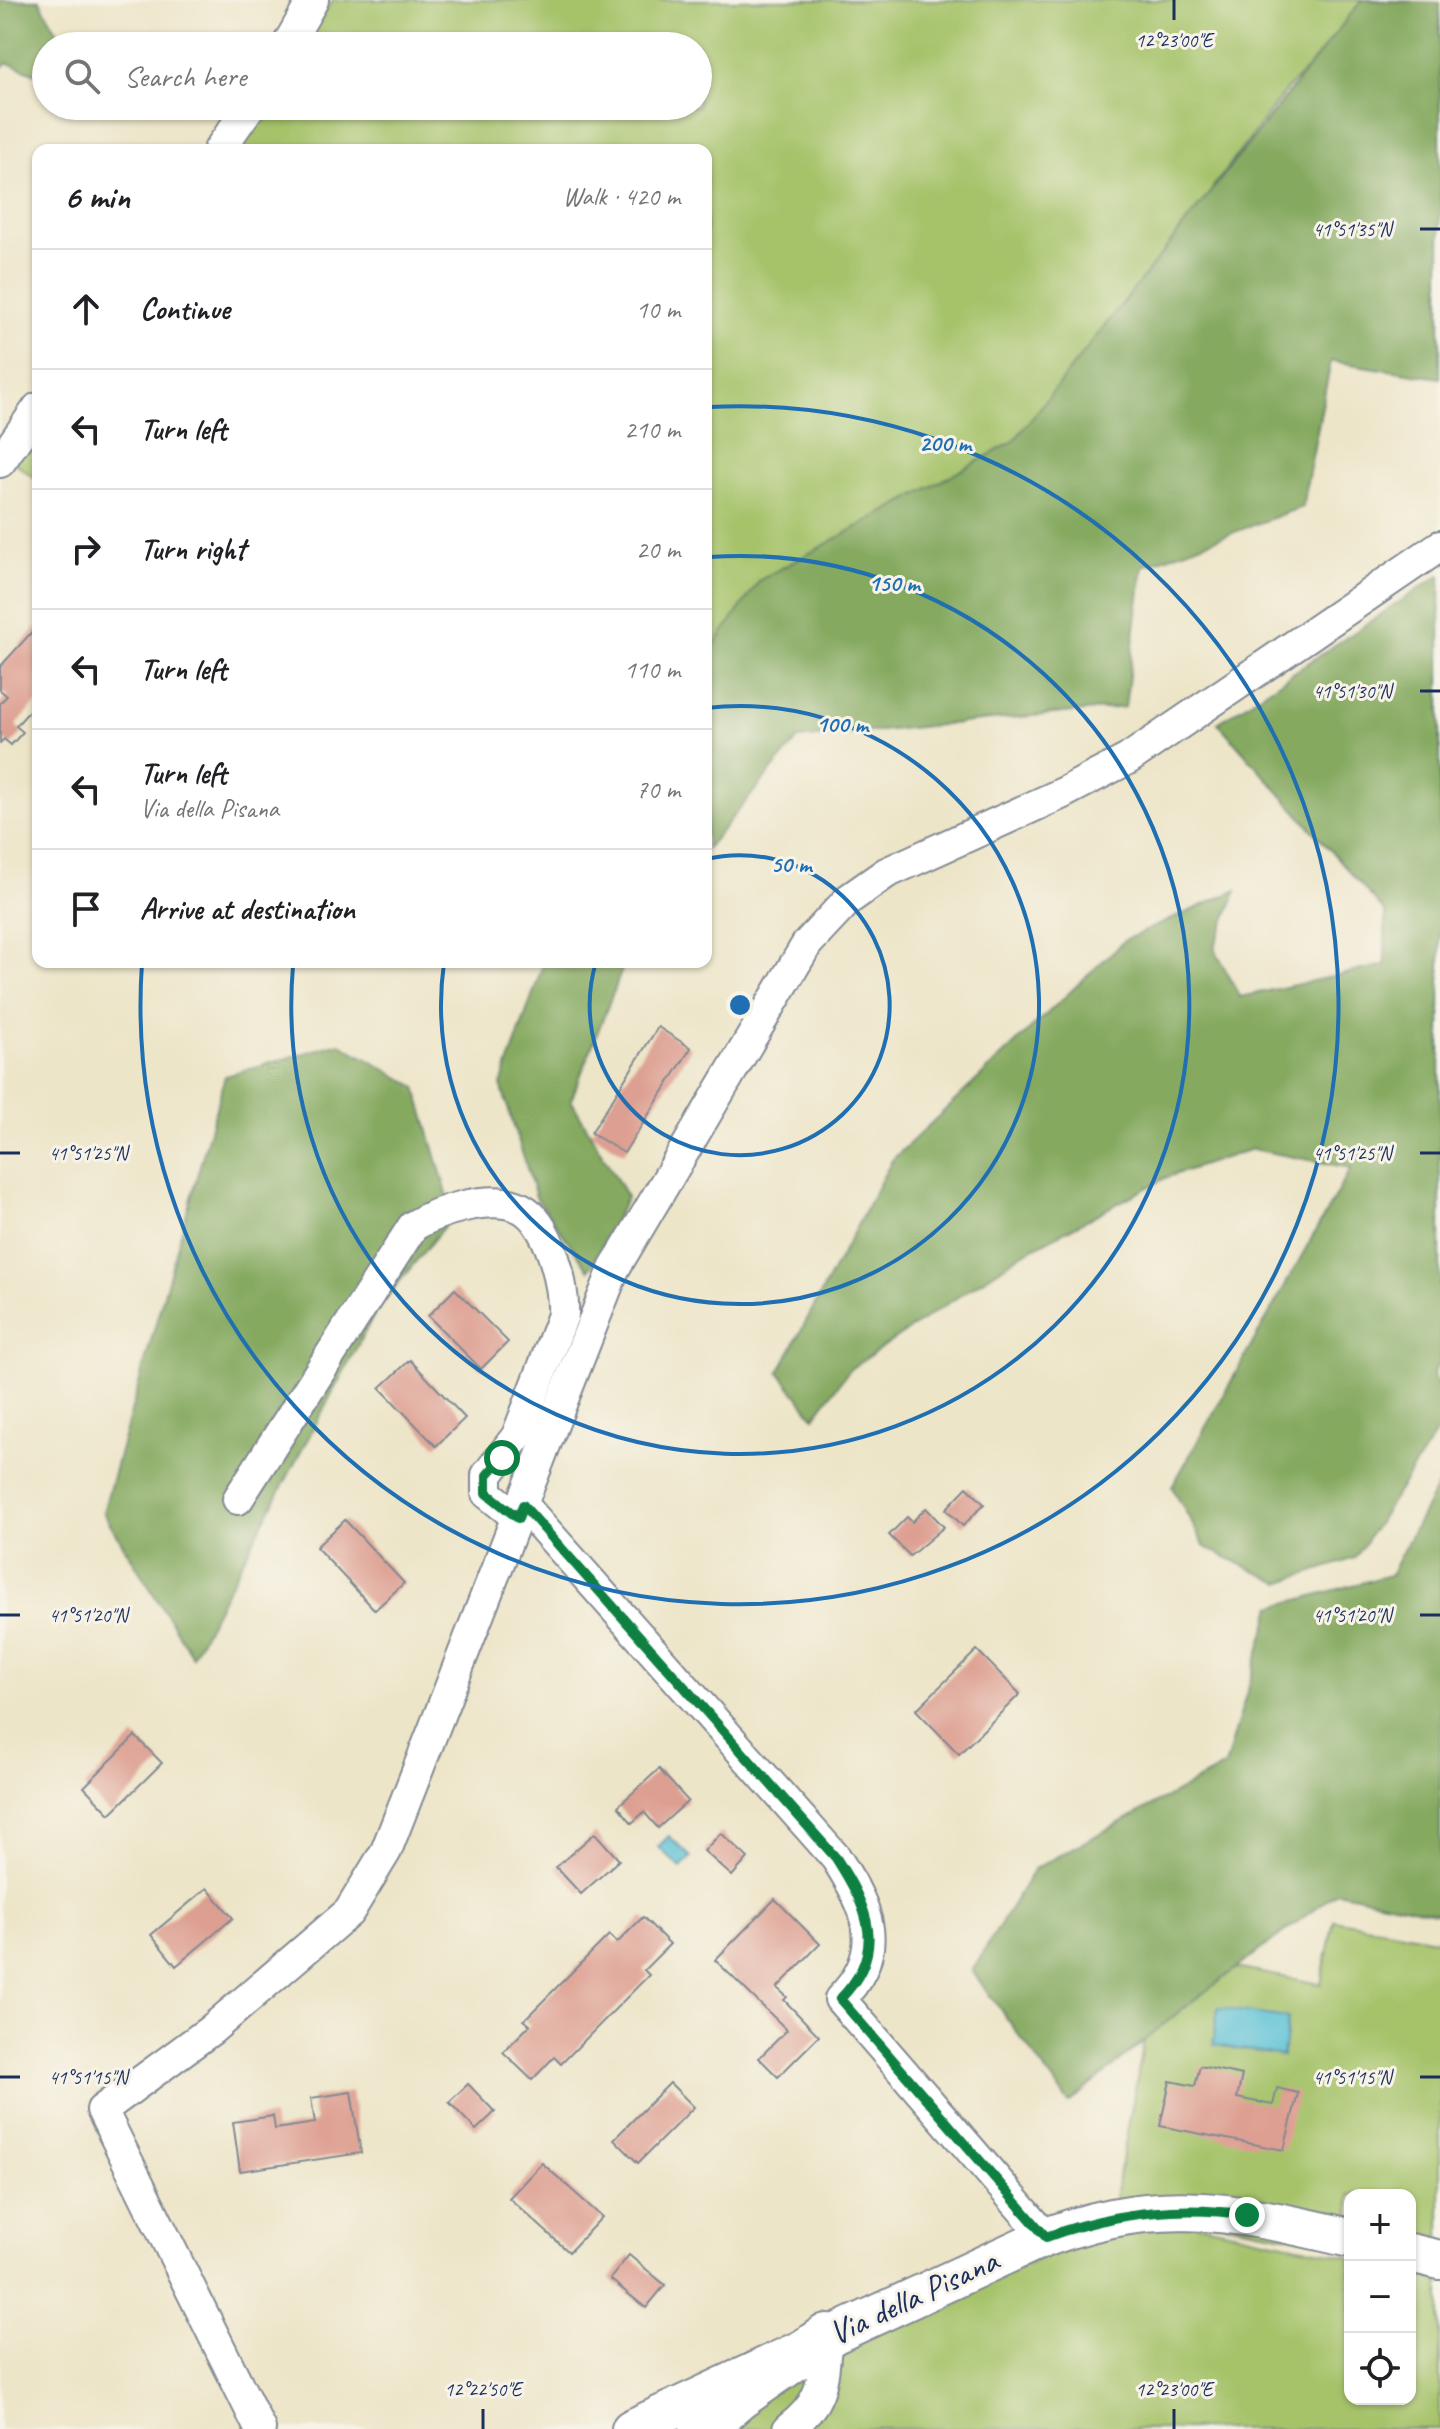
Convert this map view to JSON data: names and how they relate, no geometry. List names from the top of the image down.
{
  "streets": {
    "main road": ["Via della Pisana"]
  },
  "page": {
    "search": "Search here",
    "heading": ["6 min", "Walk · 420 m"],
    "list": [
      ["Continue", "10 m"],
      ["Turn left", "210 m"],
      ["Turn right", "20 m"],
      ["Turn left", "110 m"],
      ["Turn left", "Via della Pisana", "70 m"],
      "Arrive at destination"
    ],
    "map_buttons": ["+", "−"]
  },
  "coordinates": [
    "12°23'00\"E",
    "41°51'35\"N",
    "41°51'30\"N",
    "41°51'25\"N",
    "41°51'20\"N",
    "41°51'15\"N",
    "12°22'50\"E"
  ],
  "rings": [
    "200 m",
    "150 m",
    "100 m",
    "50 m"
  ]
}
